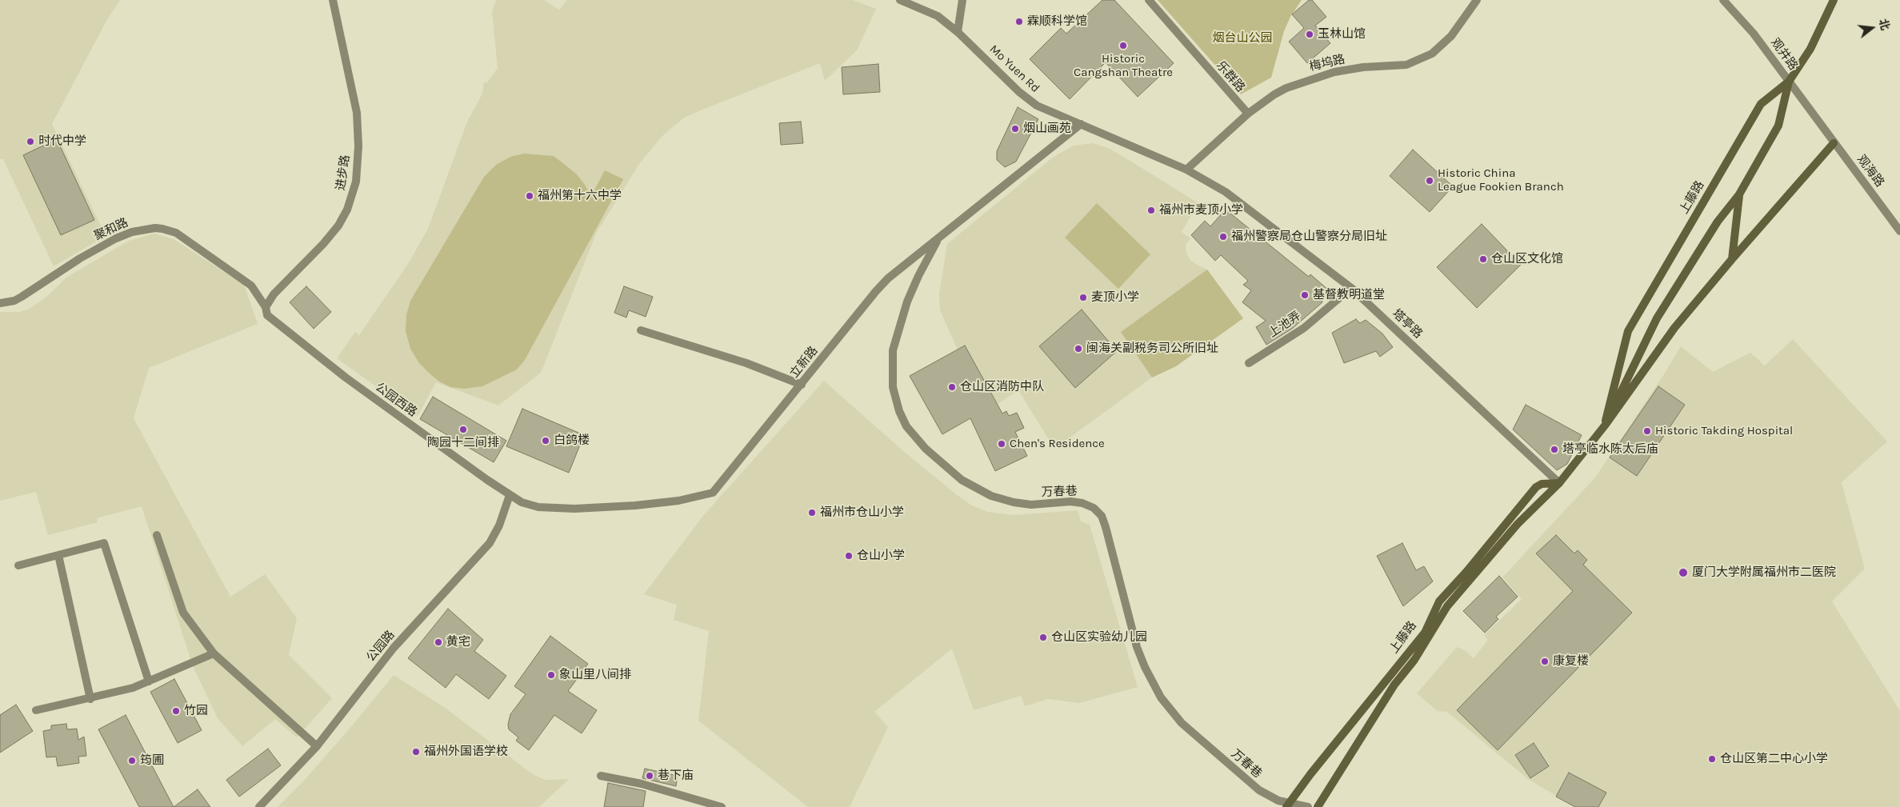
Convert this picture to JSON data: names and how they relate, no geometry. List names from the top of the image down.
{
  "streets": {
    "main road": ["上藤路"],
    "street": [
      "观井路",
      "梅坞路",
      "Mo Yuen Rd",
      "乐群路",
      "观海路",
      "进步路",
      "聚和路",
      "塔亭路",
      "上池弄",
      "立新路",
      "公园西路",
      "万春巷",
      "公园路"
    ]
  },
  "crossings": [
    ["观井路", "观海路"],
    ["观井路", "上藤路"],
    ["梅坞路", "Mo Yuen Rd"],
    ["梅坞路", "乐群路"],
    ["梅坞路", "塔亭路"],
    ["Mo Yuen Rd", "塔亭路"],
    ["Mo Yuen Rd", "立新路"],
    ["进步路", "聚和路"],
    ["进步路", "公园西路"],
    ["上藤路", "塔亭路"],
    ["上藤路", "万春巷"],
    ["聚和路", "公园西路"],
    ["塔亭路", "上池弄"],
    ["立新路", "公园西路"],
    ["立新路", "万春巷"],
    ["立新路", "公园路"],
    ["公园西路", "公园路"]
  ],
  "parks": ["烟台山公园"],
  "places": [
    "霖顺科学馆",
    "玉林山馆",
    "Historic Cangshan Theatre",
    "烟山画苑",
    "时代中学",
    "Historic China League Fookien Branch",
    "福州第十六中学",
    "福州市麦顶小学",
    "福州警察局仓山警察分局旧址",
    "仓山区文化馆",
    "基督教明道堂",
    "麦顶小学",
    "闽海关副税务司公所旧址",
    "仓山区消防中队",
    "陶园十二间排",
    "Historic Takding Hospital",
    "白鸽楼",
    "Chen's Residence",
    "塔亭临水陈太后庙",
    "福州市仓山小学",
    "仓山小学",
    "厦门大学附属福州市二医院",
    "仓山区实验幼儿园",
    "黄宅",
    "康复楼",
    "象山里八间排",
    "竹园",
    "福州外国语学校",
    "仓山区第二中心小学",
    "筠圃",
    "巷下庙"
  ],
  "north": "right"
}
